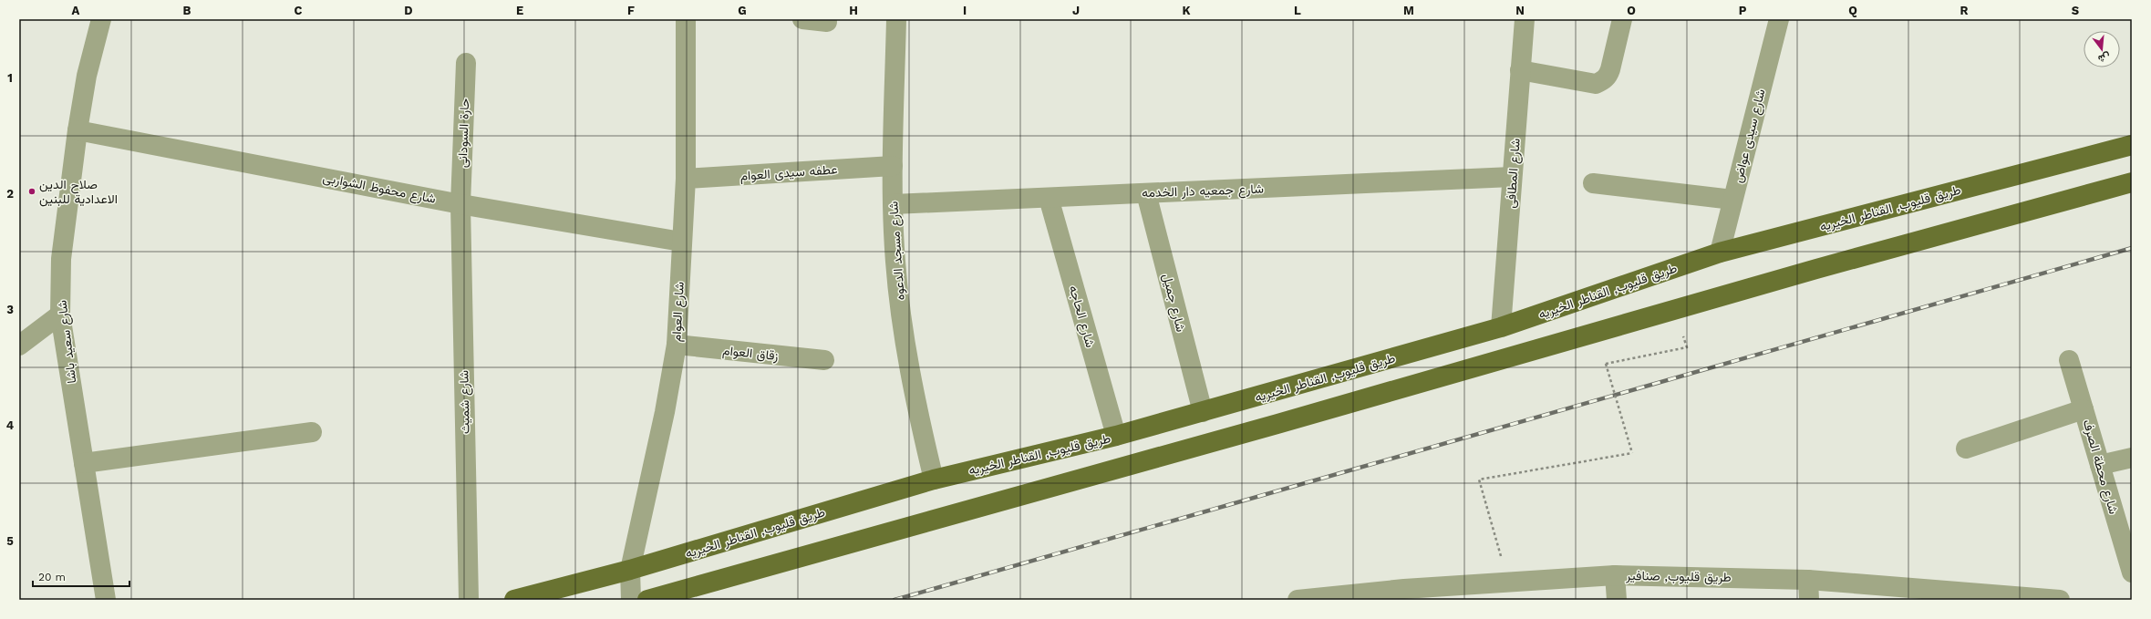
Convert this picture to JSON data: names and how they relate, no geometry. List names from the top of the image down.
{
  "streets": {
    "main road": ["طريق قليوب, القناطر الخيريه"],
    "street": [
      "حارة السودانى",
      "شارع سيدى عواض",
      "عطفه سيدى العوام",
      "شارع المطافى",
      "شارع محفوظ الشواربى",
      "شارع جمعيه دار الخدمه",
      "شارع مسجد الدعوه",
      "شارع جميل",
      "شارع العوام",
      "شارع الحاجه",
      "شارع سعيد باشا",
      "زقاق العوام",
      "شارع شميث",
      "شارع محطة الصرف",
      "طريق قليوب, صنافير"
    ]
  },
  "crossings": [
    ["حارة السودانى", "شارع محفوظ الشواربى"],
    ["حارة السودانى", "شارع شميث"],
    ["شارع سيدى عواض", "طريق قليوب, القناطر الخيريه"],
    ["عطفه سيدى العوام", "شارع مسجد الدعوه"],
    ["عطفه سيدى العوام", "شارع العوام"],
    ["شارع المطافى", "شارع جمعيه دار الخدمه"],
    ["شارع المطافى", "طريق قليوب, القناطر الخيريه"],
    ["شارع محفوظ الشواربى", "شارع العوام"],
    ["شارع محفوظ الشواربى", "شارع سعيد باشا"],
    ["شارع محفوظ الشواربى", "شارع شميث"],
    ["شارع جمعيه دار الخدمه", "شارع مسجد الدعوه"],
    ["شارع جمعيه دار الخدمه", "شارع جميل"],
    ["شارع جمعيه دار الخدمه", "شارع الحاجه"],
    ["طريق قليوب, القناطر الخيريه", "شارع مسجد الدعوه"],
    ["طريق قليوب, القناطر الخيريه", "شارع جميل"],
    ["طريق قليوب, القناطر الخيريه", "شارع العوام"],
    ["طريق قليوب, القناطر الخيريه", "شارع الحاجه"],
    ["شارع العوام", "زقاق العوام"]
  ],
  "places": ["صلاح الدين الاعدادية للبنين"],
  "scale_bar": "20 m",
  "north": "bottom",
  "grid": {
    "columns": [
      "A",
      "B",
      "C",
      "D",
      "E",
      "F",
      "G",
      "H",
      "I",
      "J",
      "K",
      "L",
      "M",
      "N",
      "O",
      "P",
      "Q",
      "R",
      "S"
    ],
    "rows": [
      "1",
      "2",
      "3",
      "4",
      "5"
    ]
  }
}
